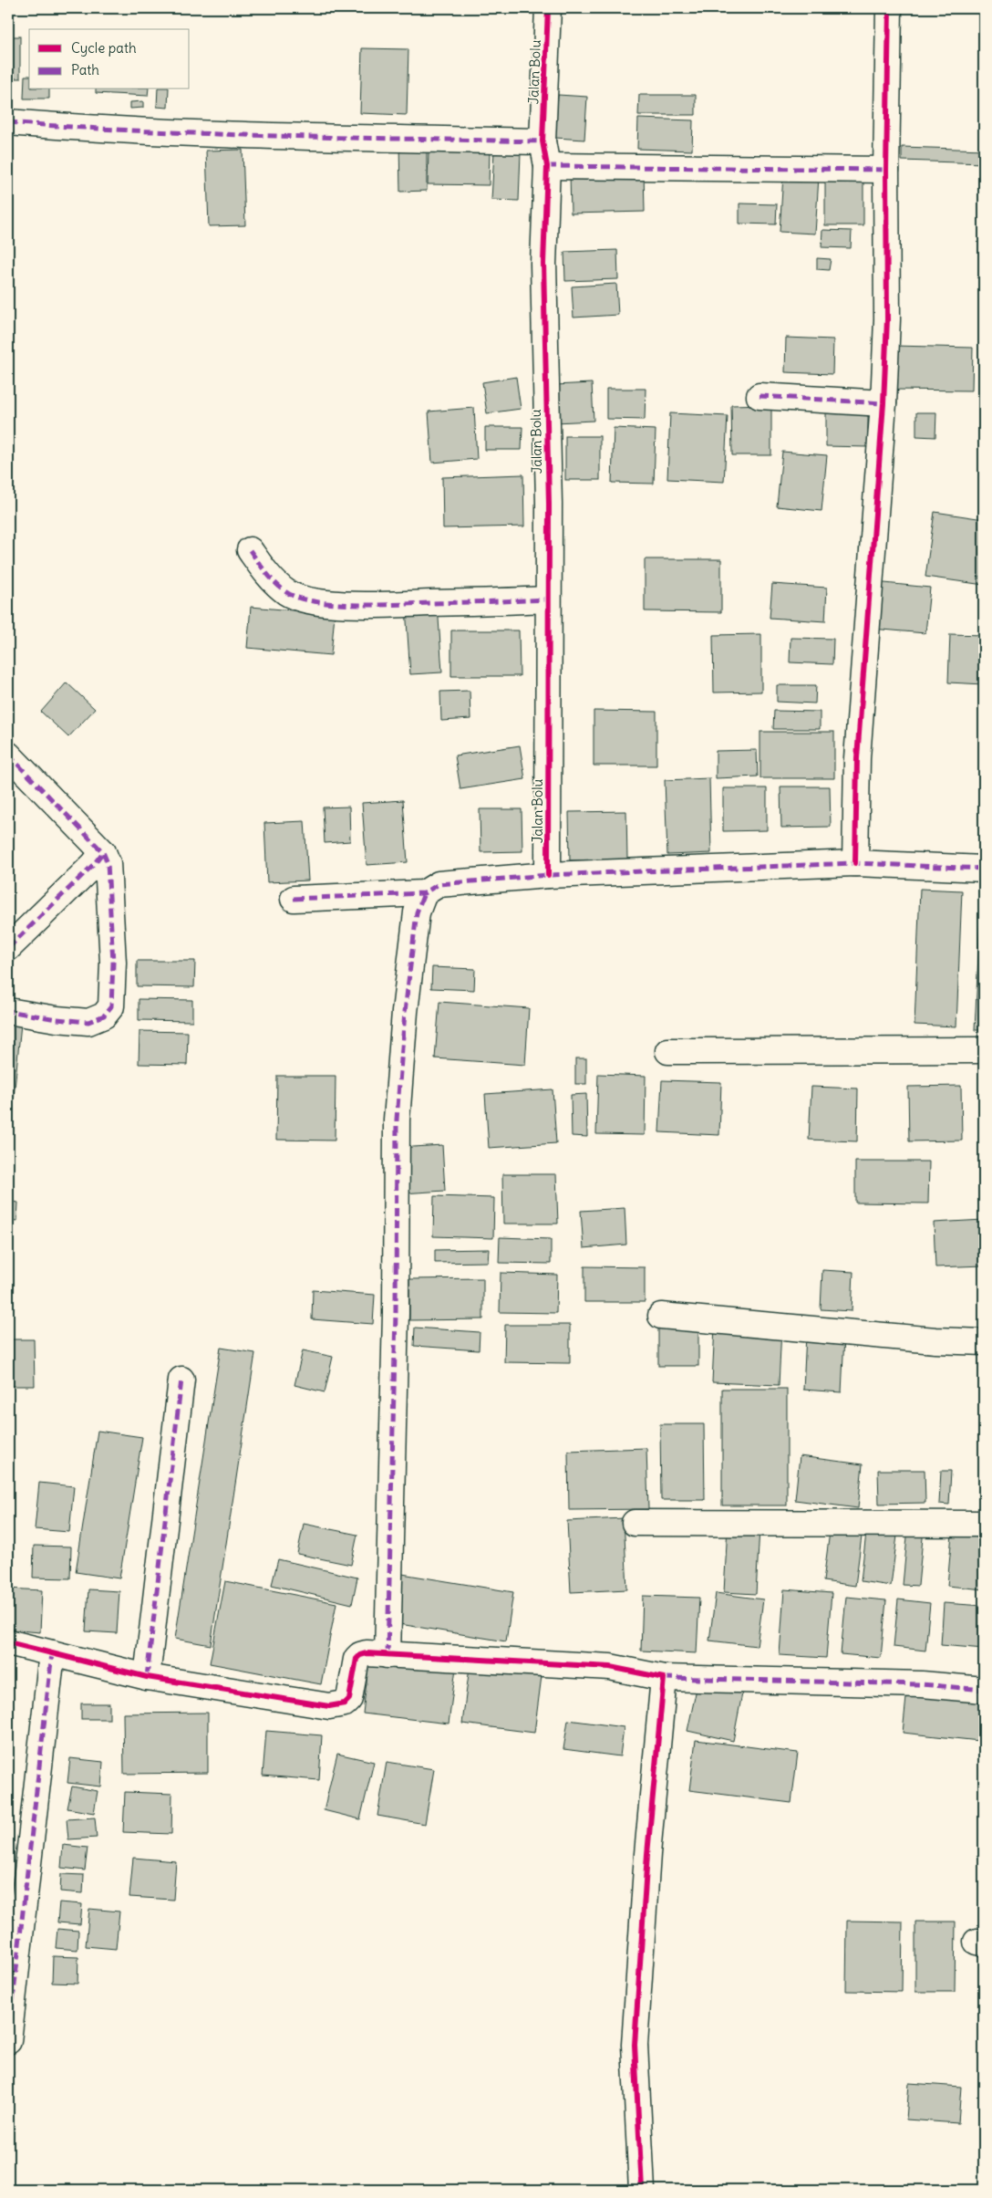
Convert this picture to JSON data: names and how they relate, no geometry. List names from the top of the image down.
{
  "streets": {
    "street": ["Jalan Bolu"]
  },
  "legend": ["Cycle path", "Path"]
}
